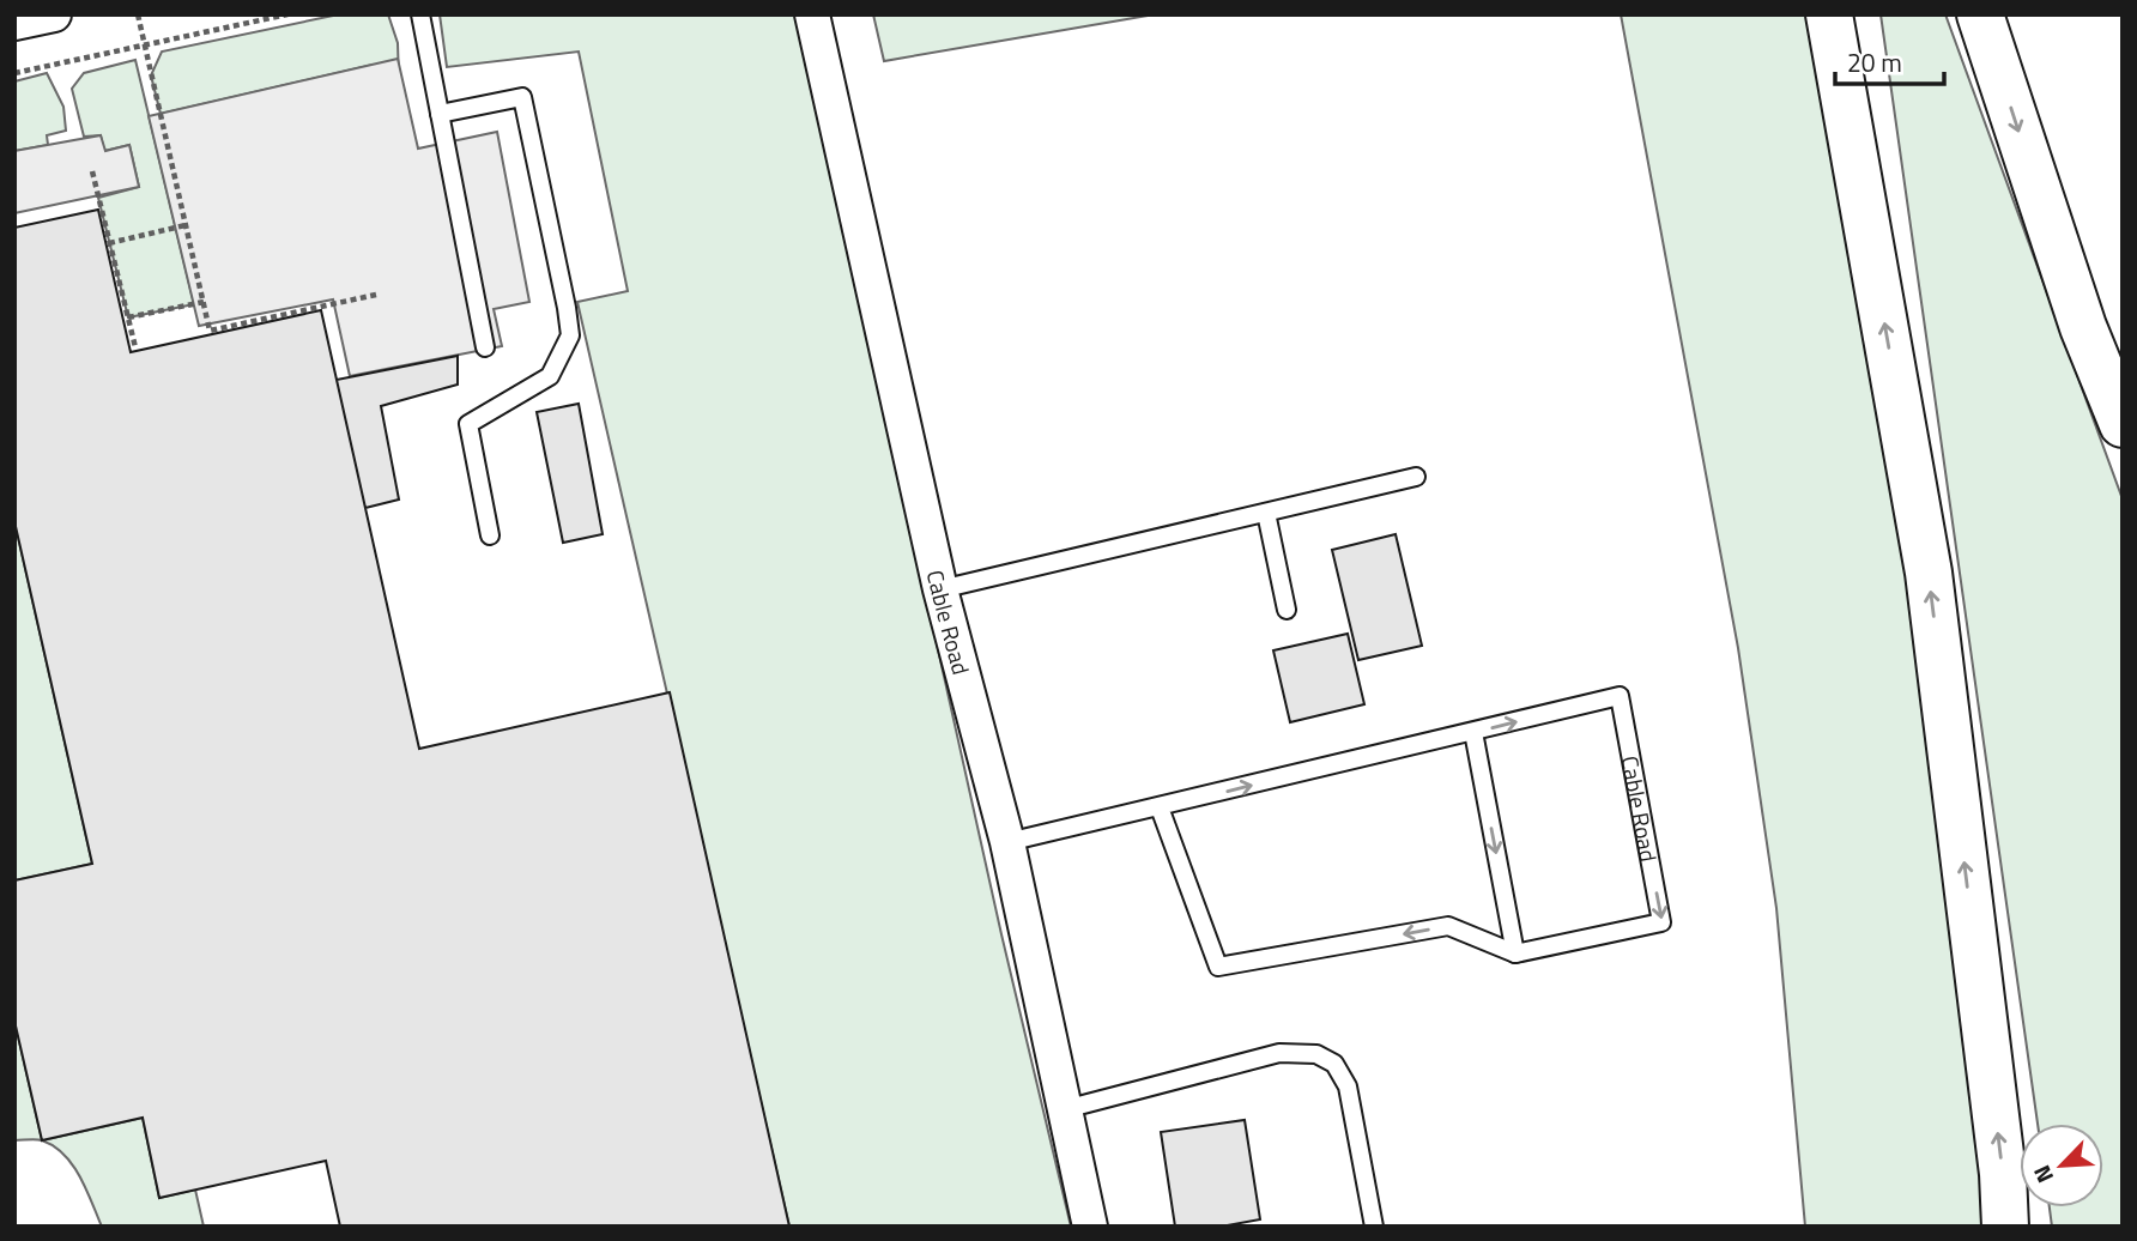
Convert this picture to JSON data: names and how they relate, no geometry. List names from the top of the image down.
{
  "streets": {
    "street": ["Cable Road"]
  },
  "scale_bar": "20 m",
  "north": "bottom left"
}
